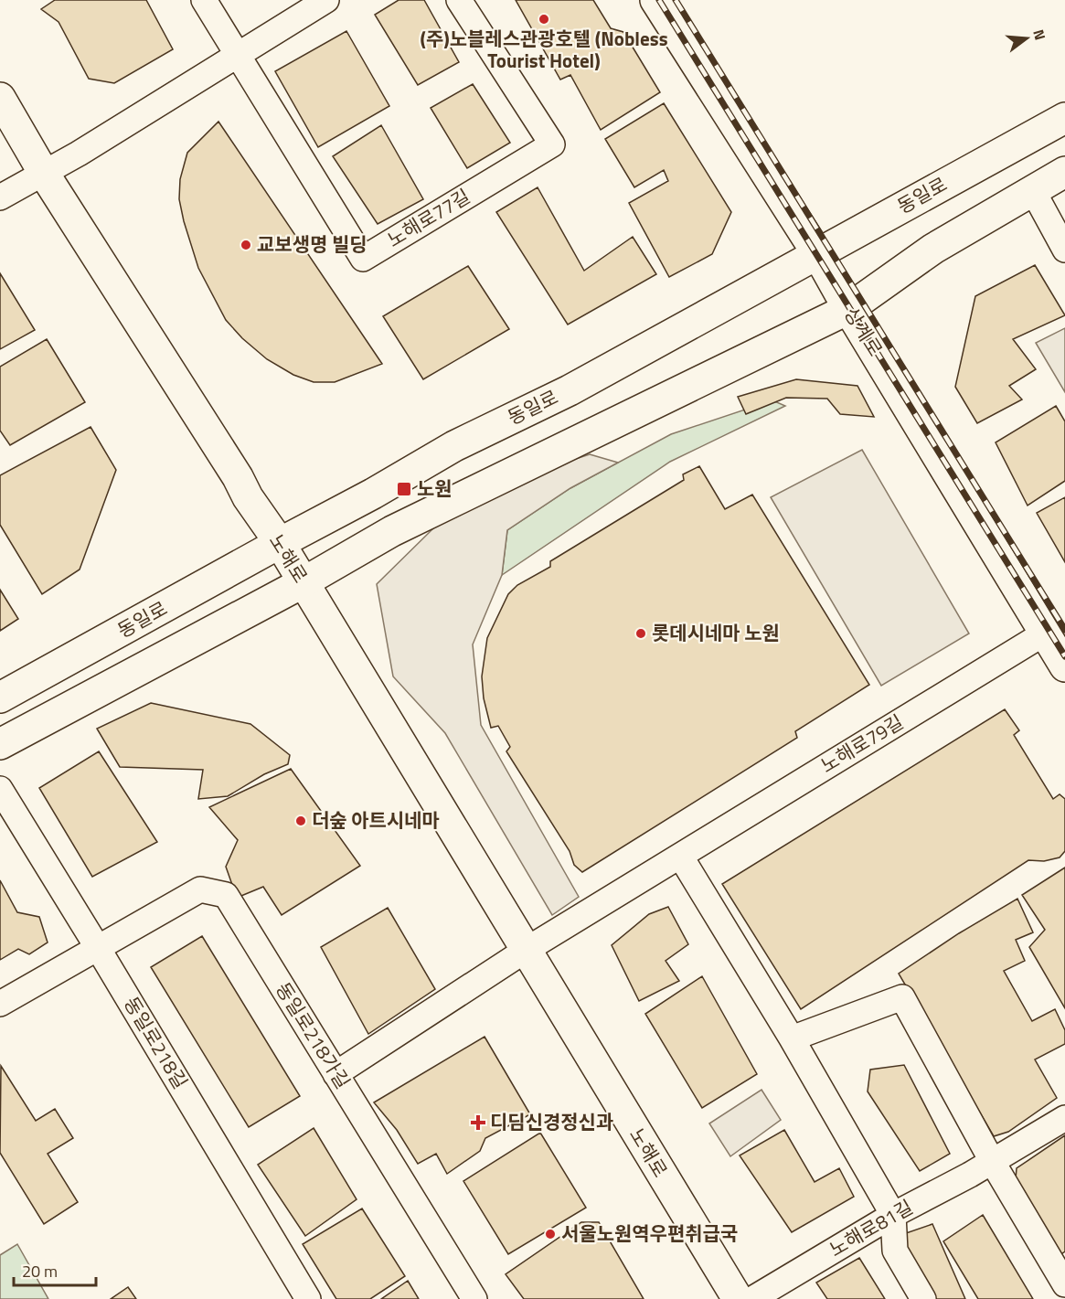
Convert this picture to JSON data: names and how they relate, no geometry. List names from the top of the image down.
{
  "streets": {
    "main road": ["동일로", "상계로", "노해로"],
    "street": [
      "노해로77길",
      "노해로79길",
      "동일로218가길",
      "동일로218길",
      "노해로81길"
    ]
  },
  "crossings": [
    ["동일로", "상계로"],
    ["동일로", "노해로"],
    ["상계로", "노해로79길"],
    ["노해로", "노해로79길"],
    ["동일로218가길", "동일로218길"]
  ],
  "places": {
    "other": [
      "(주)노블레스관광호텔 (Nobless Tourist Hotel)",
      "교보생명 빌딩",
      "롯데시네마 노원",
      "더숲 아트시네마",
      "서울노원역우편취급국"
    ],
    "transit": ["노원"],
    "health": ["디딤신경정신과"]
  },
  "scale_bar": "20 m",
  "north": "right"
}
